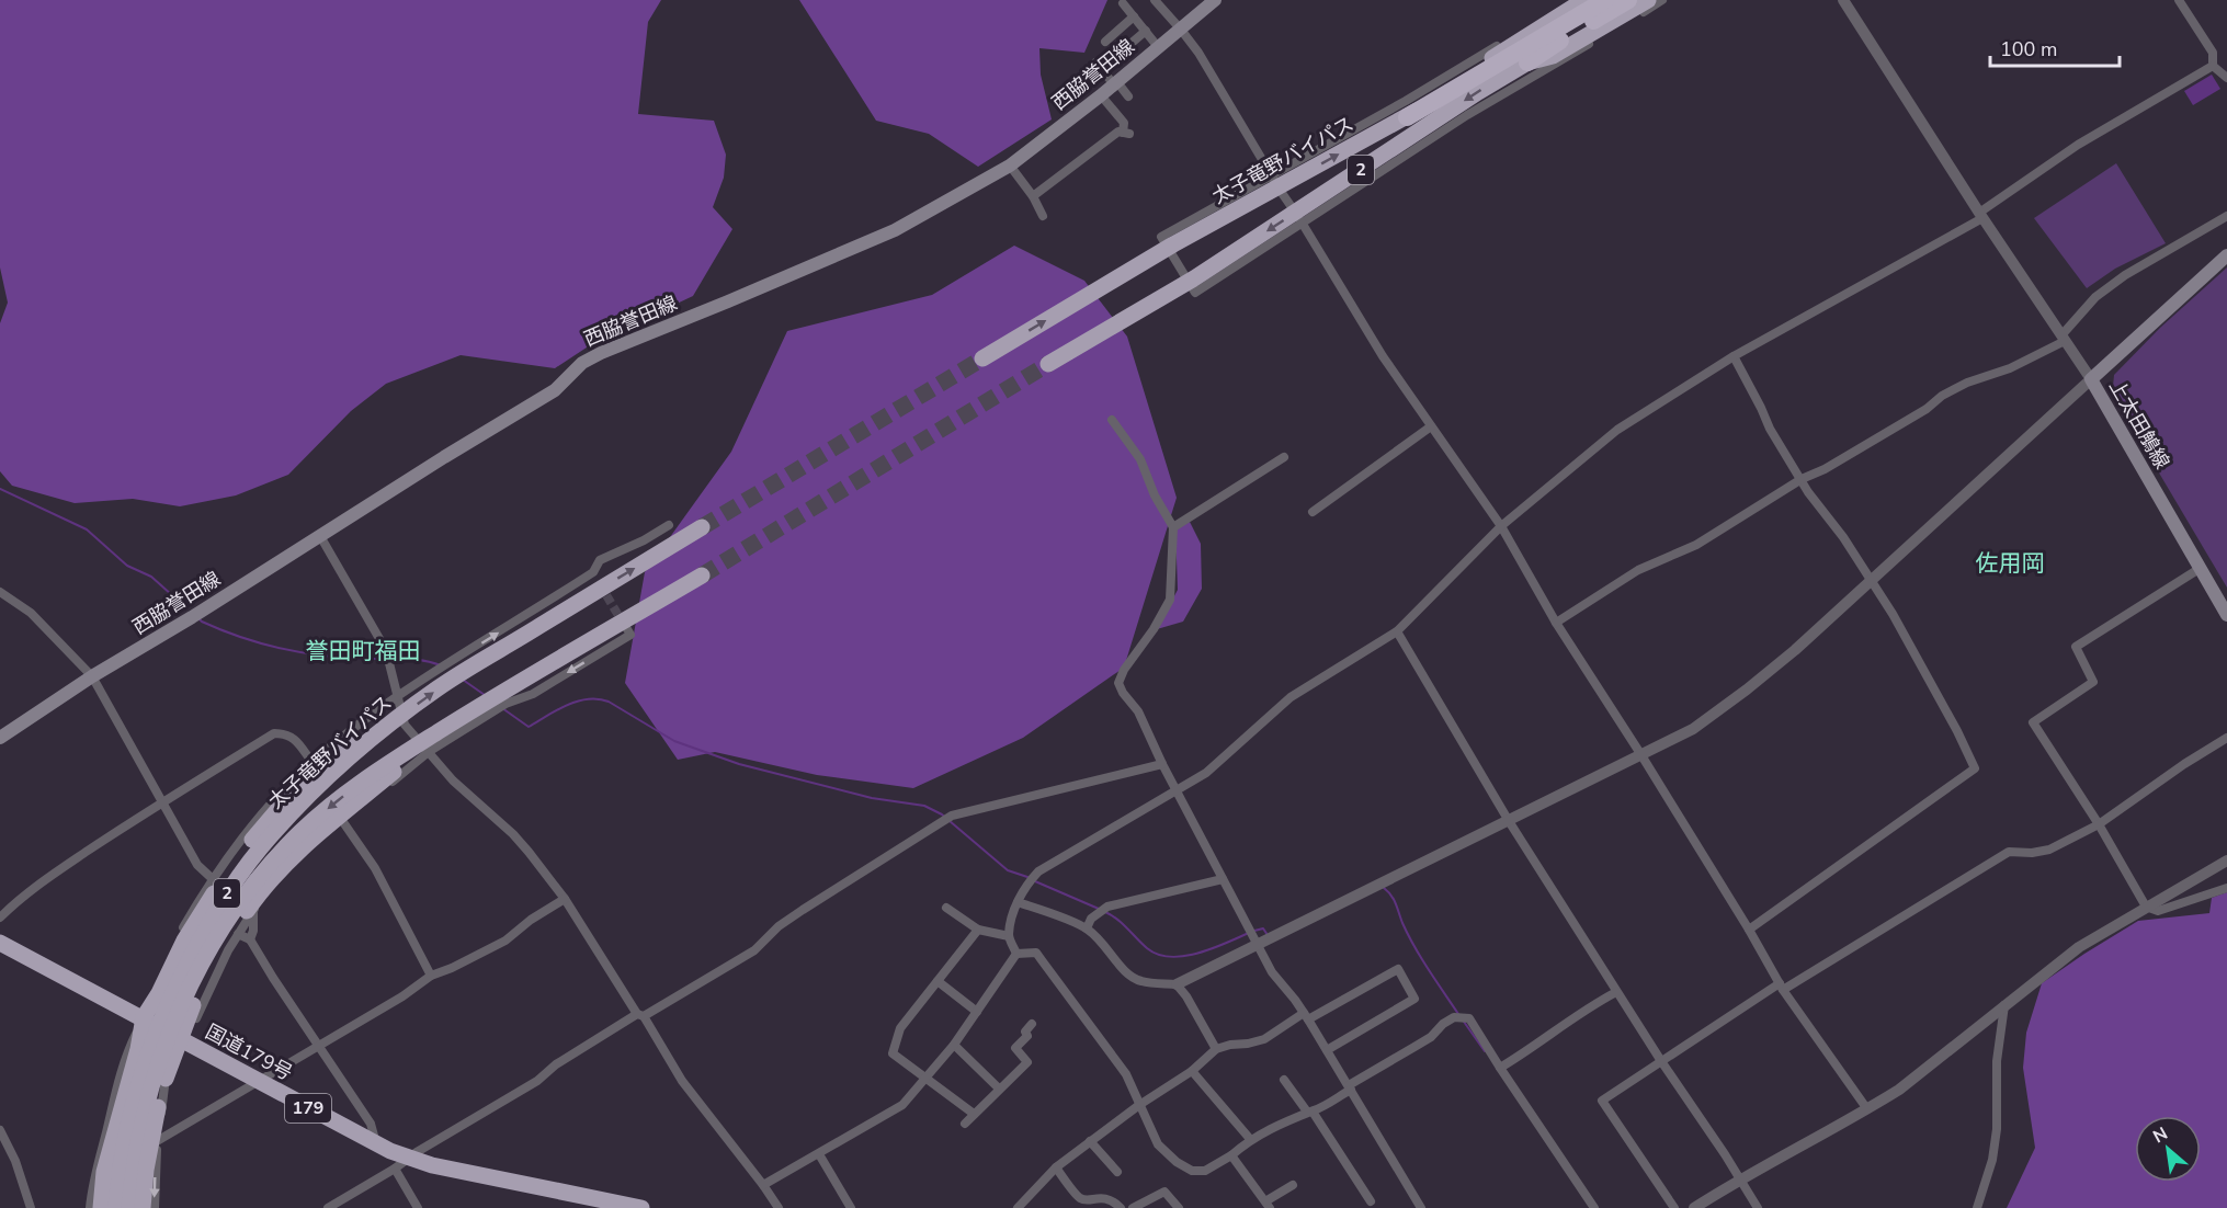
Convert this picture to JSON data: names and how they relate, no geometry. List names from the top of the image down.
{
  "streets": {
    "highway": [
      "太子竜野バイパス",
      "2",
      "国道179号",
      "179"
    ],
    "main road": ["西脇誉田線", "上太田鵤線"]
  },
  "districts": ["佐用岡", "誉田町福田"],
  "scale_bar": "100 m",
  "north": "top left"
}
